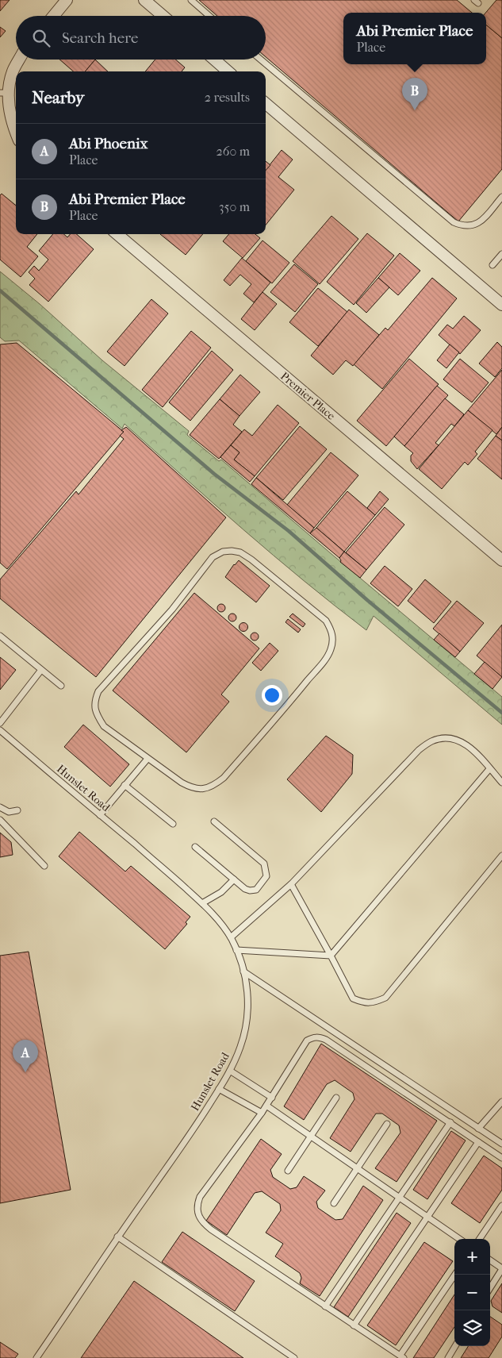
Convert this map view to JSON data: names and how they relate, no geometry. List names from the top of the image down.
{
  "streets": {
    "street": ["Premier Place"],
    "lane": ["Hunslet Road"]
  },
  "page": {
    "popup": ["Abi Premier Place", "Place"],
    "search": "Search here",
    "heading": ["Nearby", "2 results"],
    "pins": ["B", "A"],
    "list": [
      {
        "mark": "A",
        "name": "Abi Phoenix",
        "note": "Place",
        "value": "260 m"
      },
      {
        "mark": "B",
        "name": "Abi Premier Place",
        "note": "Place",
        "value": "350 m"
      }
    ],
    "map_buttons": ["+", "−"]
  }
}
